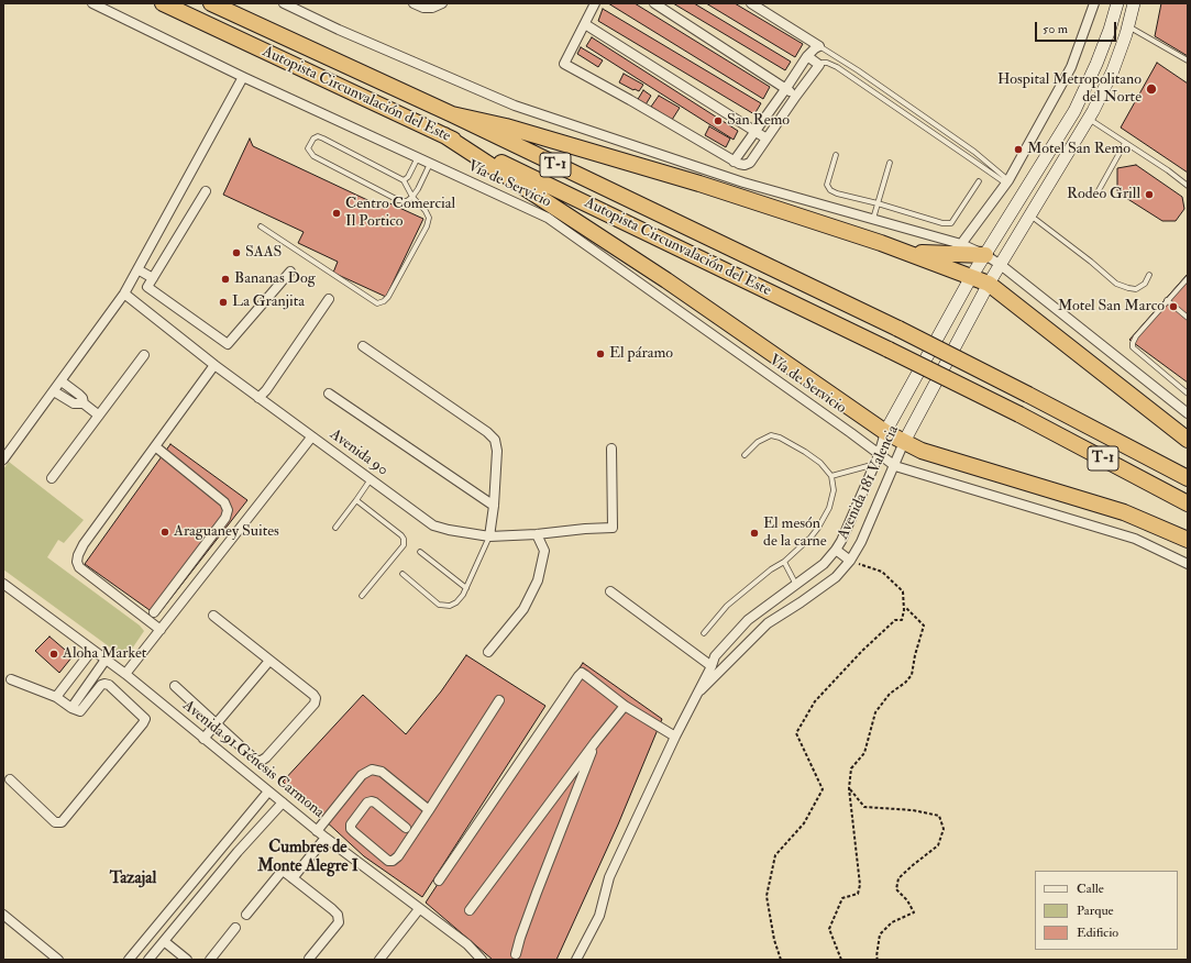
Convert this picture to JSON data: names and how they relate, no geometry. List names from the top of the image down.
{
  "streets": {
    "highway": ["Autopista Circunvalación del Este", "T-1"],
    "street": [
      "Vía de Servicio",
      "Avenida 90",
      "Avenida 181 Valencia",
      "Avenida 91 Génesis Carmona"
    ]
  },
  "crossings": [
    ["Vía de Servicio", "Avenida 181 Valencia"]
  ],
  "districts": ["Cumbres de Monte Alegre I", "Tazajal"],
  "places": [
    "Hospital Metropolitano del Norte",
    "San Remo",
    "Motel San Remo",
    "Rodeo Grill",
    "Centro Comercial Il Portico",
    "SAAS",
    "Bananas Dog",
    "La Granjita",
    "Motel San Marco",
    "El páramo",
    "Araguaney Suites",
    "El mesón de la carne",
    "Aloha Market"
  ],
  "legend": ["Calle", "Parque", "Edificio"],
  "scale_bar": "50 m"
}
